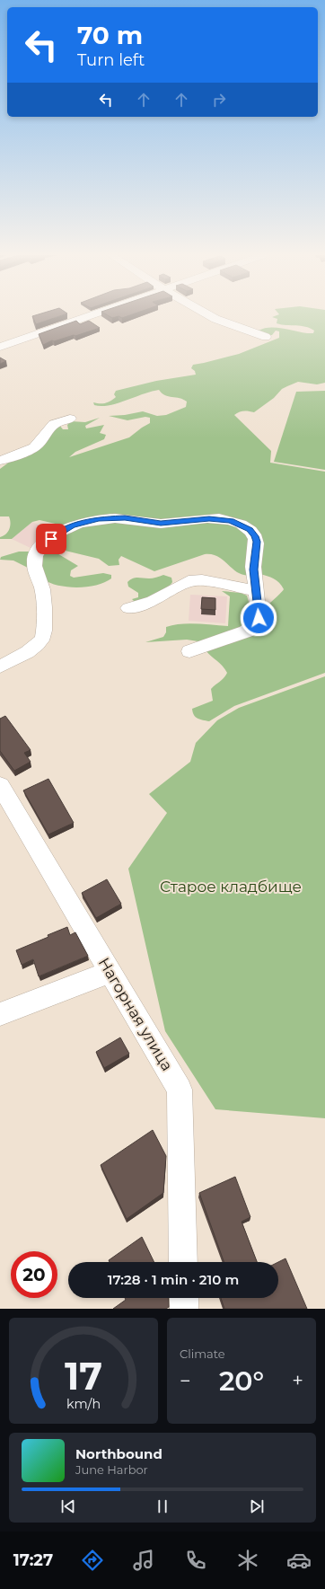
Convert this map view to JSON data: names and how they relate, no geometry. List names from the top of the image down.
{
  "streets": {
    "street": ["Нагорная улица"]
  },
  "parks": ["Старое кладбище"],
  "page": {
    "turn": ["70 m", "Turn left"],
    "limit": "20",
    "trip": "17:28 · 1 min · 210 m",
    "tile": "Climate",
    "heat": ["−", "20°", "+"],
    "song": ["Northbound", "June Harbor"],
    "tabs": "17:27",
    "gauge": ["17", "km/h"]
  }
}
